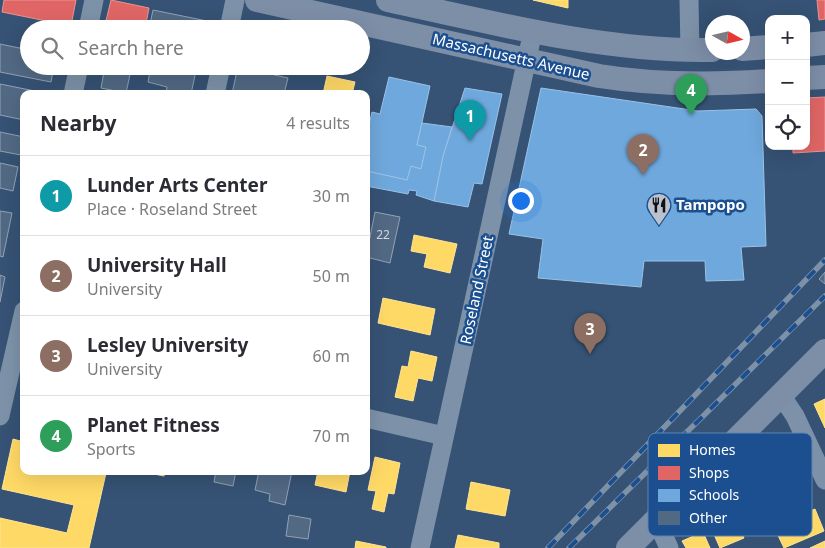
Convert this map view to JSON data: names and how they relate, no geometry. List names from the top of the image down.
{
  "streets": {
    "main road": ["Massachusetts Avenue"],
    "street": ["Roseland Street"]
  },
  "crossings": [
    ["Massachusetts Avenue", "Roseland Street"]
  ],
  "places": {
    "restaurant": ["Tampopo"]
  },
  "house_numbers": ["22"],
  "legend": [
    "Homes",
    "Shops",
    "Schools",
    "Other"
  ],
  "north": "right",
  "page": {
    "map_buttons": ["+", "−"],
    "search": "Search here",
    "pins": [
      "4",
      "1",
      "2",
      "3"
    ],
    "heading": ["Nearby", "4 results"],
    "list": [
      {
        "mark": "1",
        "name": "Lunder Arts Center",
        "note": "Place · Roseland Street",
        "value": "30 m"
      },
      {
        "mark": "2",
        "name": "University Hall",
        "note": "University",
        "value": "50 m"
      },
      {
        "mark": "3",
        "name": "Lesley University",
        "note": "University",
        "value": "60 m"
      },
      {
        "mark": "4",
        "name": "Planet Fitness",
        "note": "Sports",
        "value": "70 m"
      }
    ]
  }
}
